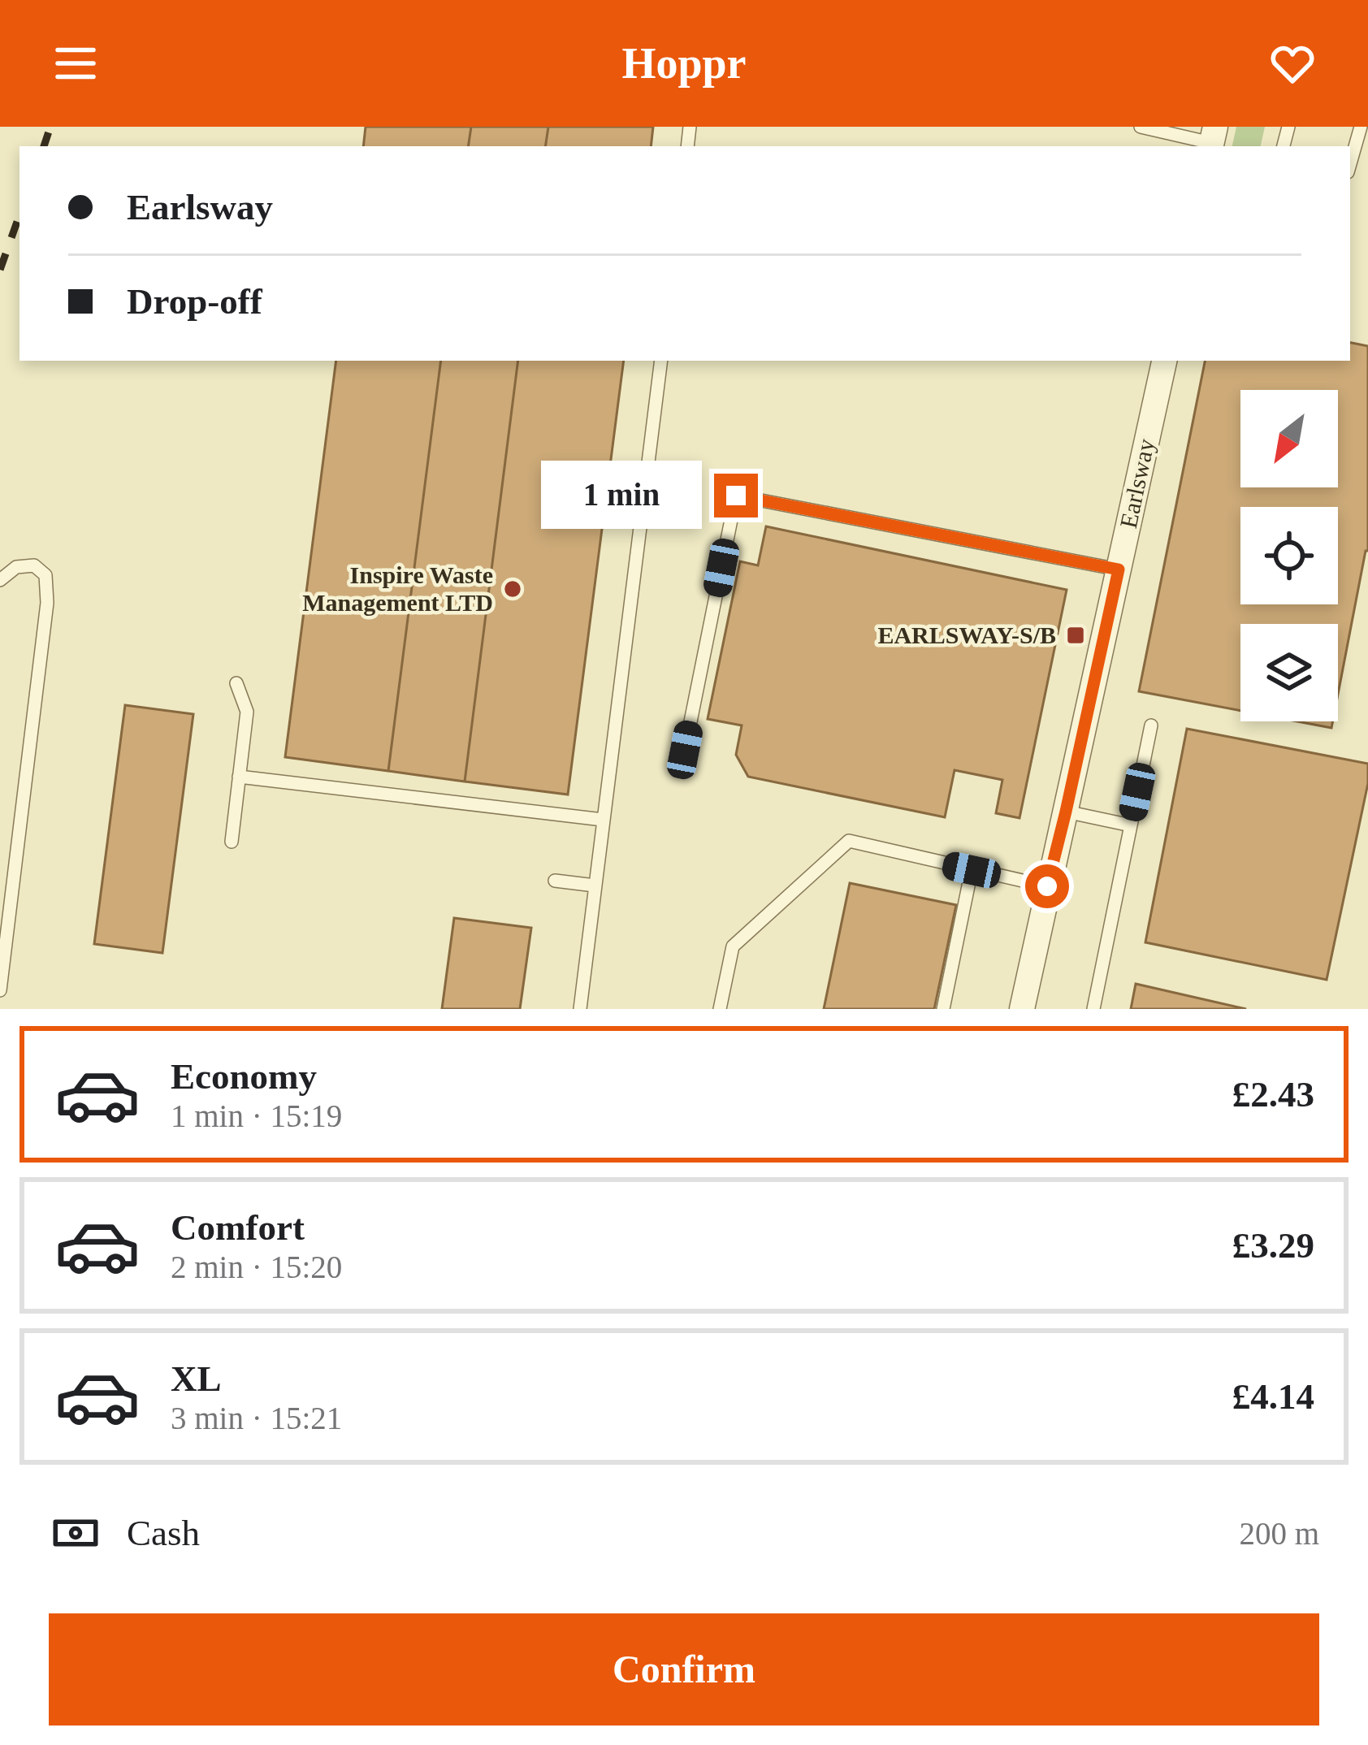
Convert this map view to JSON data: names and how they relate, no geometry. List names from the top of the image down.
{
  "streets": {
    "street": ["Earlsway"]
  },
  "places": {
    "other": ["Inspire Waste Management LTD"],
    "transit": ["EARLSWAY-S/B"]
  },
  "north": "bottom left",
  "page": {
    "header": "Hoppr",
    "banner": ["Earlsway", "Drop-off"],
    "bubble": "1 min",
    "list": [
      {
        "name": "Economy",
        "note": "1 min · 15:19",
        "value": "£2.43"
      },
      {
        "name": "Comfort",
        "note": "2 min · 15:20",
        "value": "£3.29"
      },
      {
        "name": "XL",
        "note": "3 min · 15:21",
        "value": "£4.14"
      }
    ],
    "pay": ["Cash", "200 m"],
    "buttons": "Confirm"
  }
}
